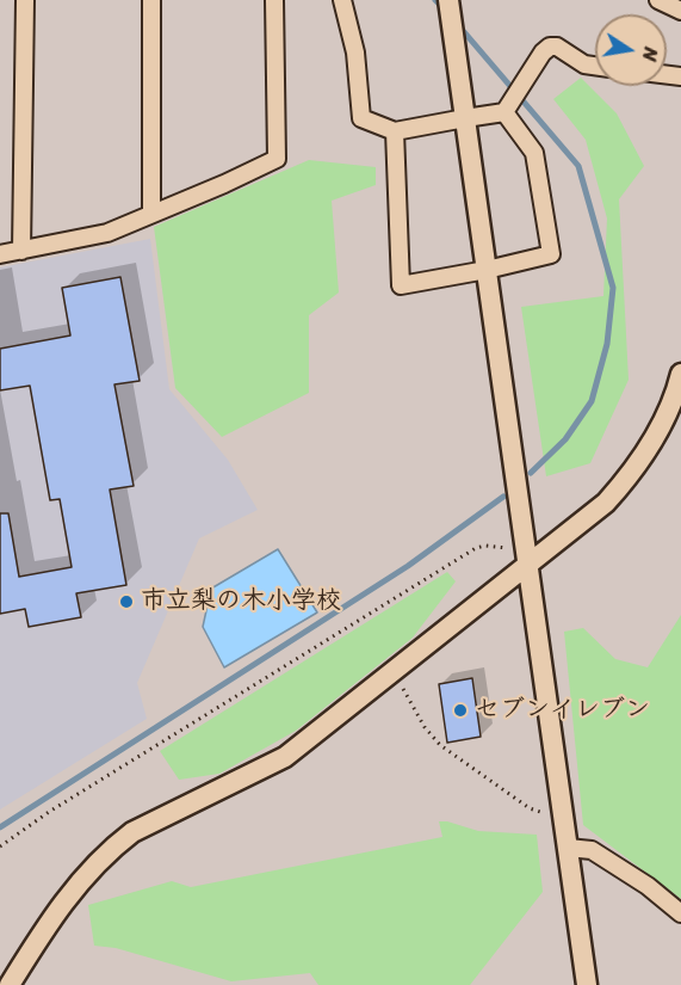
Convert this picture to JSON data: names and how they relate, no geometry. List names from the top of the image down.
{
  "places": ["市立梨の木小学校", "セブンイレブン"],
  "north": "right"
}
